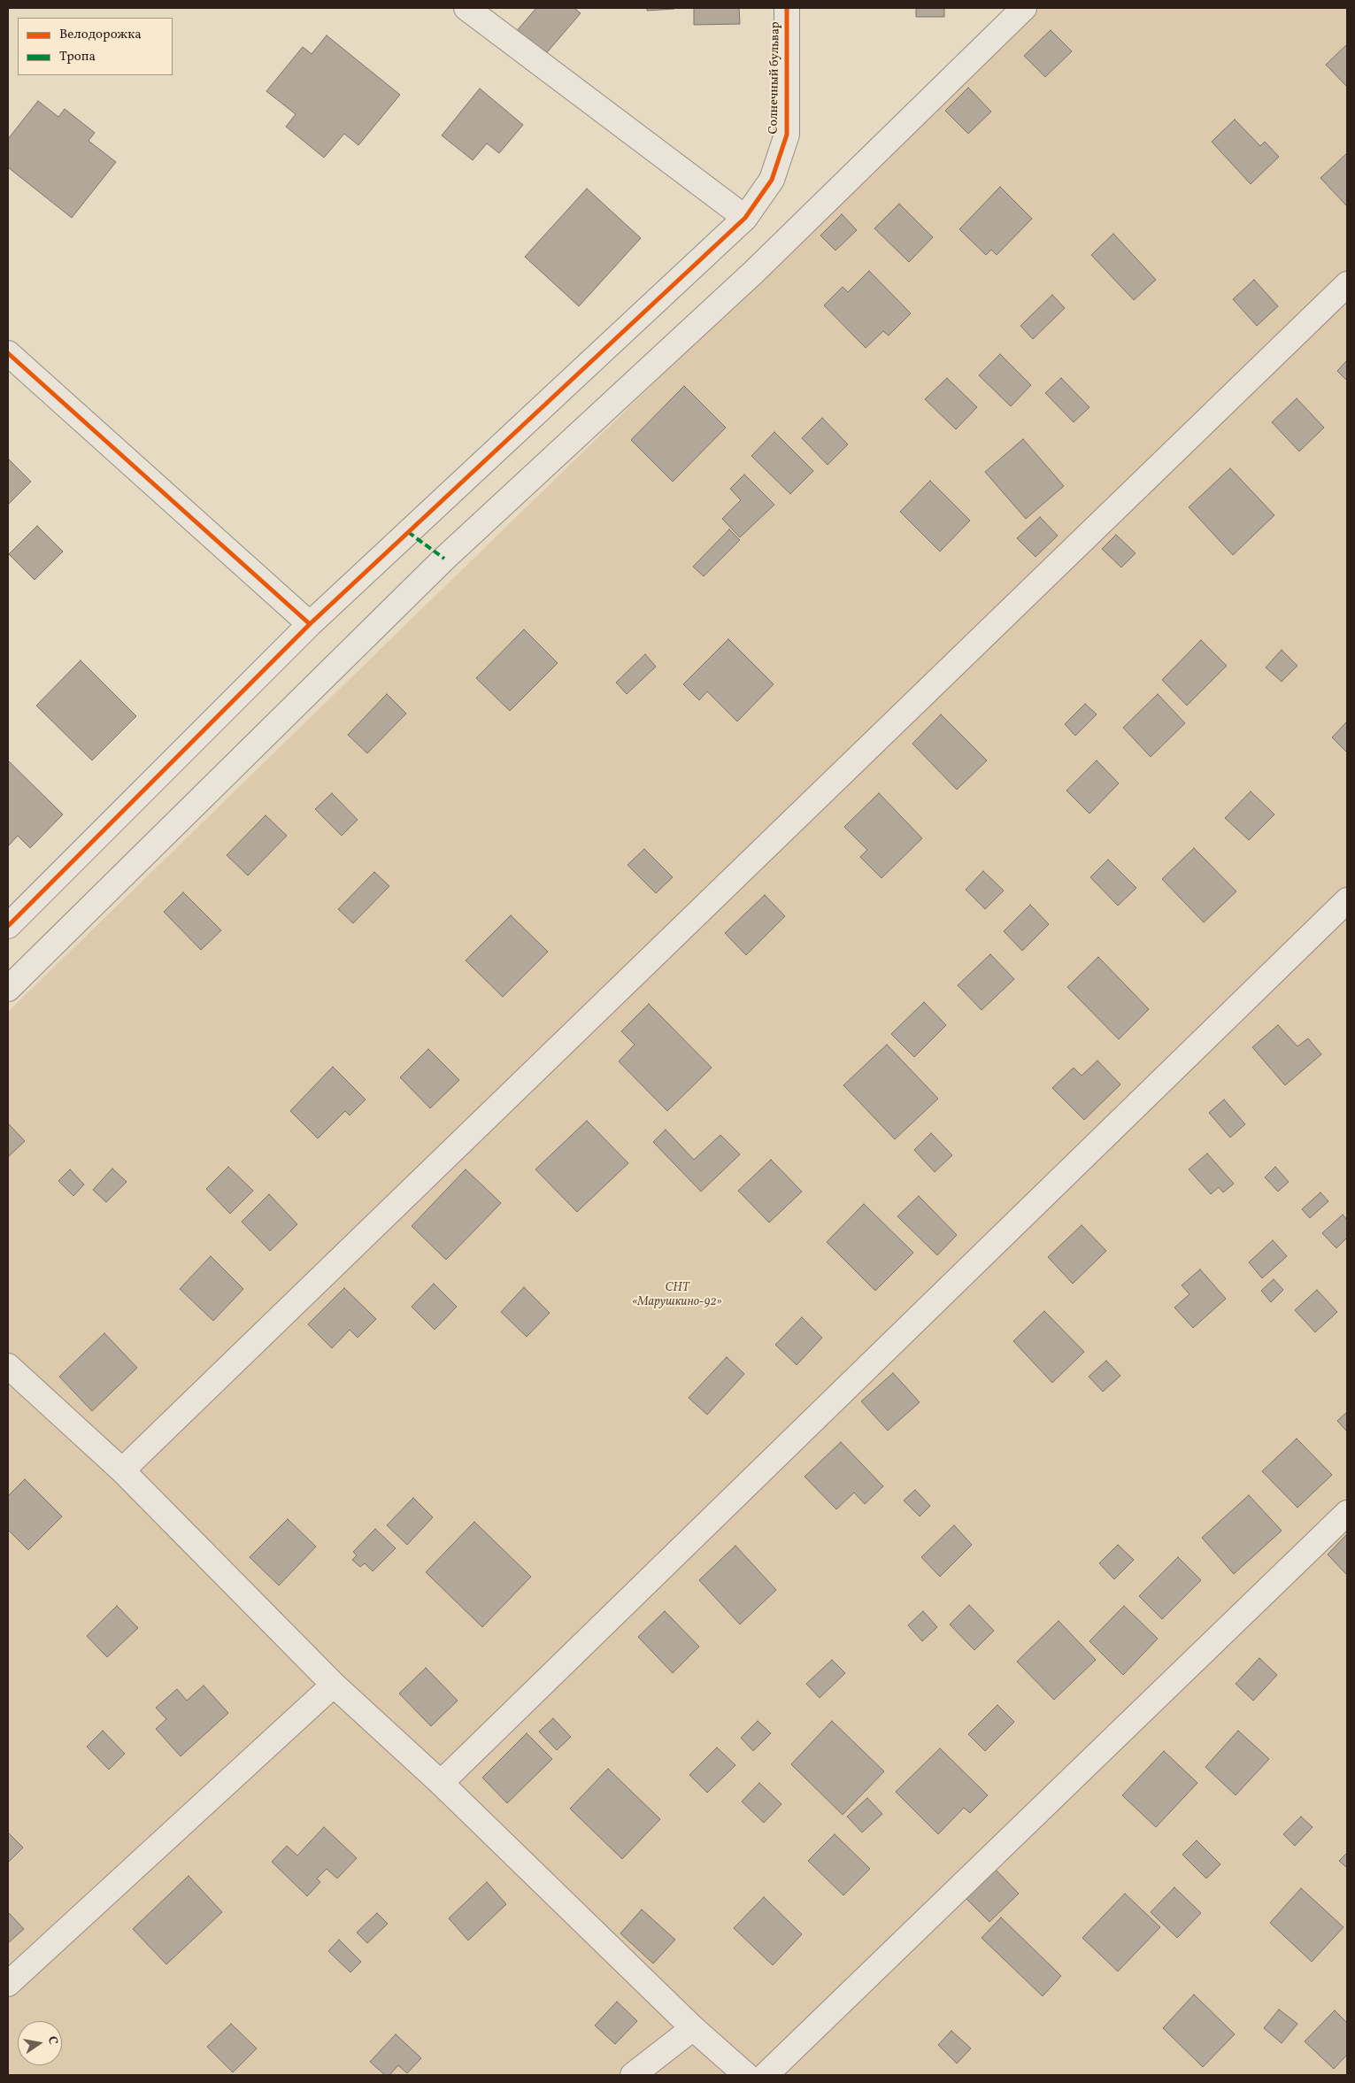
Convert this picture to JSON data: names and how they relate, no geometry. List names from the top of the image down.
{
  "streets": {
    "street": ["Солнечный бульвар"]
  },
  "parks": ["СНТ «Марушкино-92»"],
  "legend": ["Велодорожка", "Тропа"],
  "north": "right"
}
